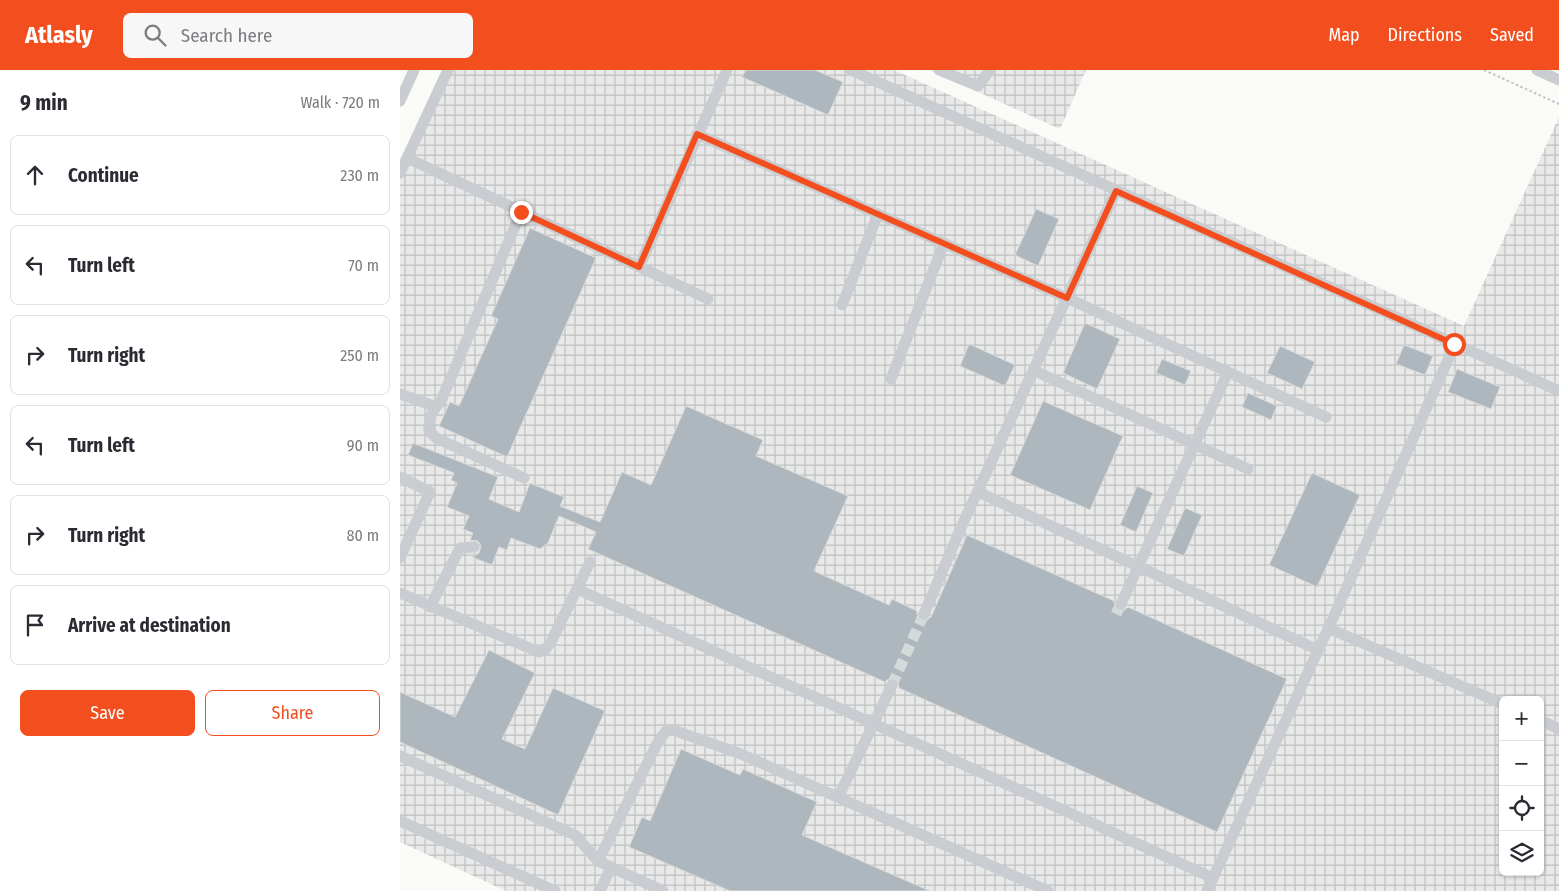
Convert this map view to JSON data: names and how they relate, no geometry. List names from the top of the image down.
{
  "page": {
    "header": "Atlasly",
    "search": "Search here",
    "nav": ["Map", "Directions", "Saved"],
    "heading": ["9 min", "Walk · 720 m"],
    "list": [
      ["Continue", "230 m"],
      ["Turn left", "70 m"],
      ["Turn right", "250 m"],
      ["Turn left", "90 m"],
      ["Turn right", "80 m"],
      "Arrive at destination"
    ],
    "buttons": ["Save", "Share"],
    "map_buttons": ["+", "−"]
  }
}
